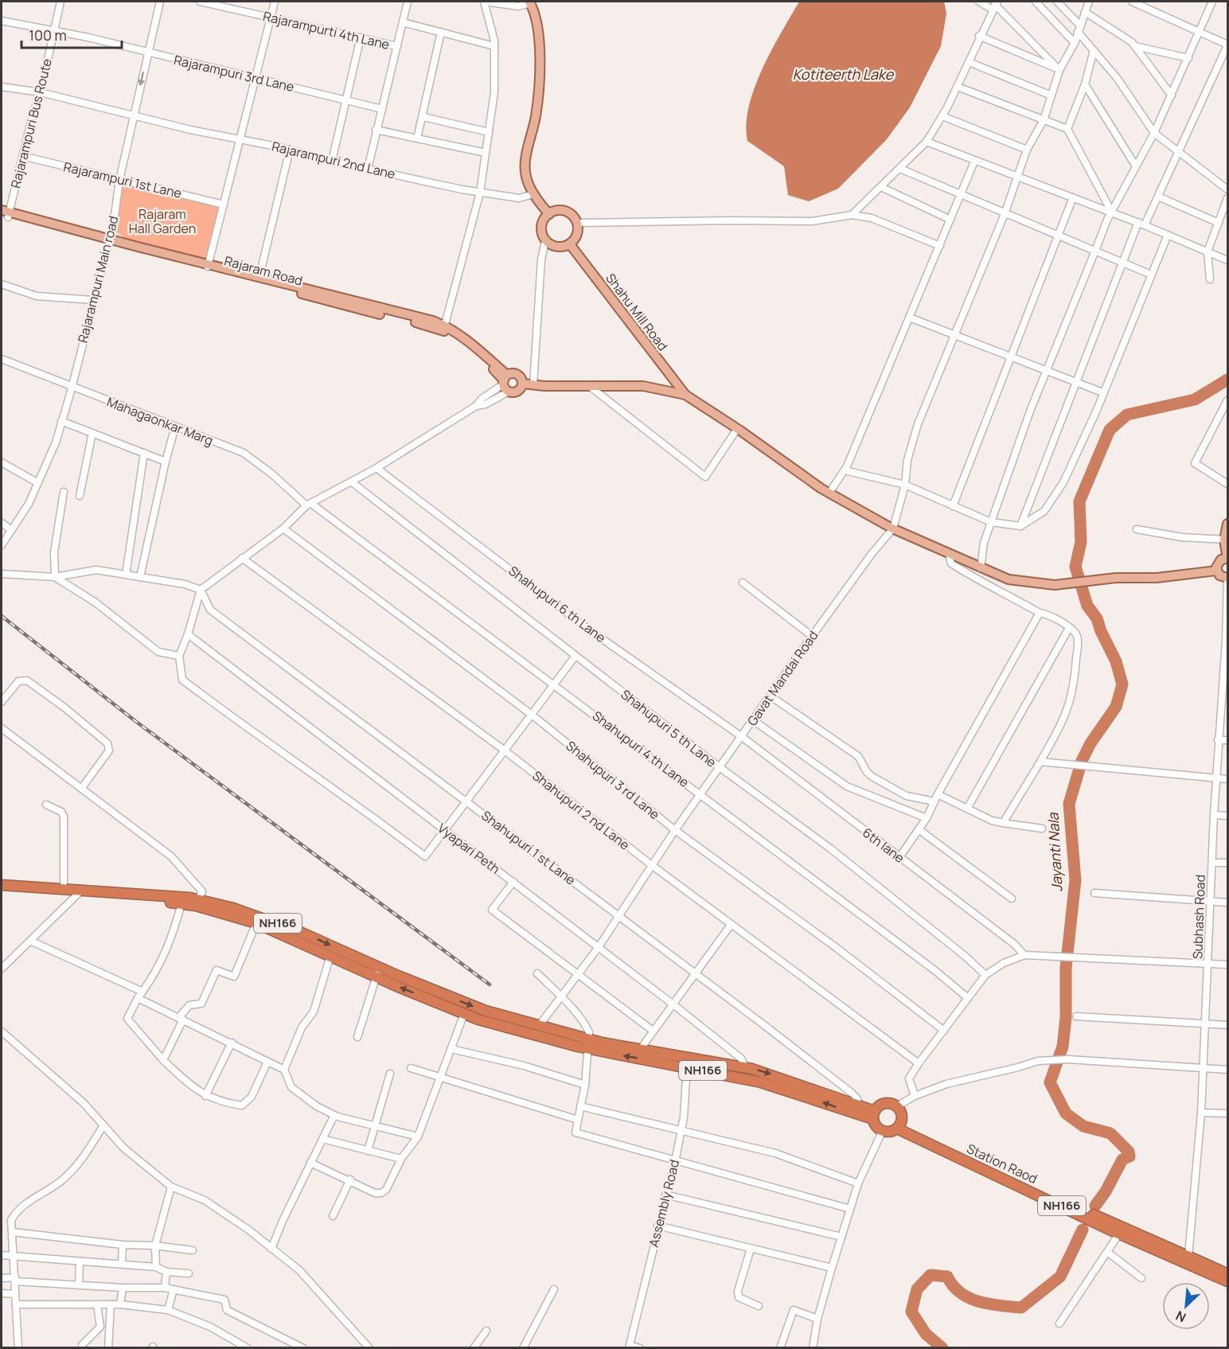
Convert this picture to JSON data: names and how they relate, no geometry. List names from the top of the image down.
{
  "streets": {
    "highway": ["NH166", "Station Raod"],
    "main road": ["Rajaram Road", "Shahu Mill Road"],
    "street": [
      "Rajarampurti 4th Lane",
      "Rajarampuri 3rd Lane",
      "Rajarampuri Bus Route",
      "Rajarampuri 2nd Lane",
      "Rajarampuri 1st Lane",
      "Rajarampuri Main road",
      "Mahagaonkar Marg",
      "Shahupuri 6 th Lane",
      "Gavat Mandai Road",
      "Shahupuri 5 th Lane",
      "Shahupuri 4 th Lane",
      "Shahupuri 3 rd Lane",
      "Shahupuri 2 nd Lane",
      "6th lane",
      "Shahupuri 1 st Lane",
      "Vyapari Peth",
      "Subhash Road",
      "Assembly Road"
    ]
  },
  "crossings": [
    ["Rajarampuri 3rd Lane", "Rajarampuri Bus Route"],
    ["Rajarampuri 3rd Lane", "Rajarampuri Main road"],
    ["Rajarampuri Bus Route", "Rajarampuri 1st Lane"],
    ["Rajarampuri Bus Route", "Rajaram Road"],
    ["Rajarampuri 2nd Lane", "Rajarampuri Main road"],
    ["Rajarampuri 1st Lane", "Rajarampuri Main road"],
    ["Rajaram Road", "Rajarampuri Main road"],
    ["Rajarampuri Main road", "Mahagaonkar Marg"],
    ["Mahagaonkar Marg", "Shahupuri 4 th Lane"],
    ["Shahupuri 6 th Lane", "Gavat Mandai Road"],
    ["Shahupuri 6 th Lane", "6th lane"],
    ["Gavat Mandai Road", "Shahupuri 5 th Lane"],
    ["Gavat Mandai Road", "Shahupuri 4 th Lane"],
    ["Gavat Mandai Road", "Shahupuri 3 rd Lane"],
    ["Gavat Mandai Road", "Shahupuri 2 nd Lane"],
    ["Gavat Mandai Road", "6th lane"],
    ["Shahupuri 1 st Lane", "NH166"],
    ["Vyapari Peth", "NH166"],
    ["Subhash Road", "NH166"],
    ["NH166", "Station Raod"],
    ["NH166", "Assembly Road"]
  ],
  "water": ["Kotiteerth Lake", "Jayanti Nala"],
  "parks": ["Rajaram Hall Garden"],
  "scale_bar": "100 m",
  "north": "bottom left"
}
